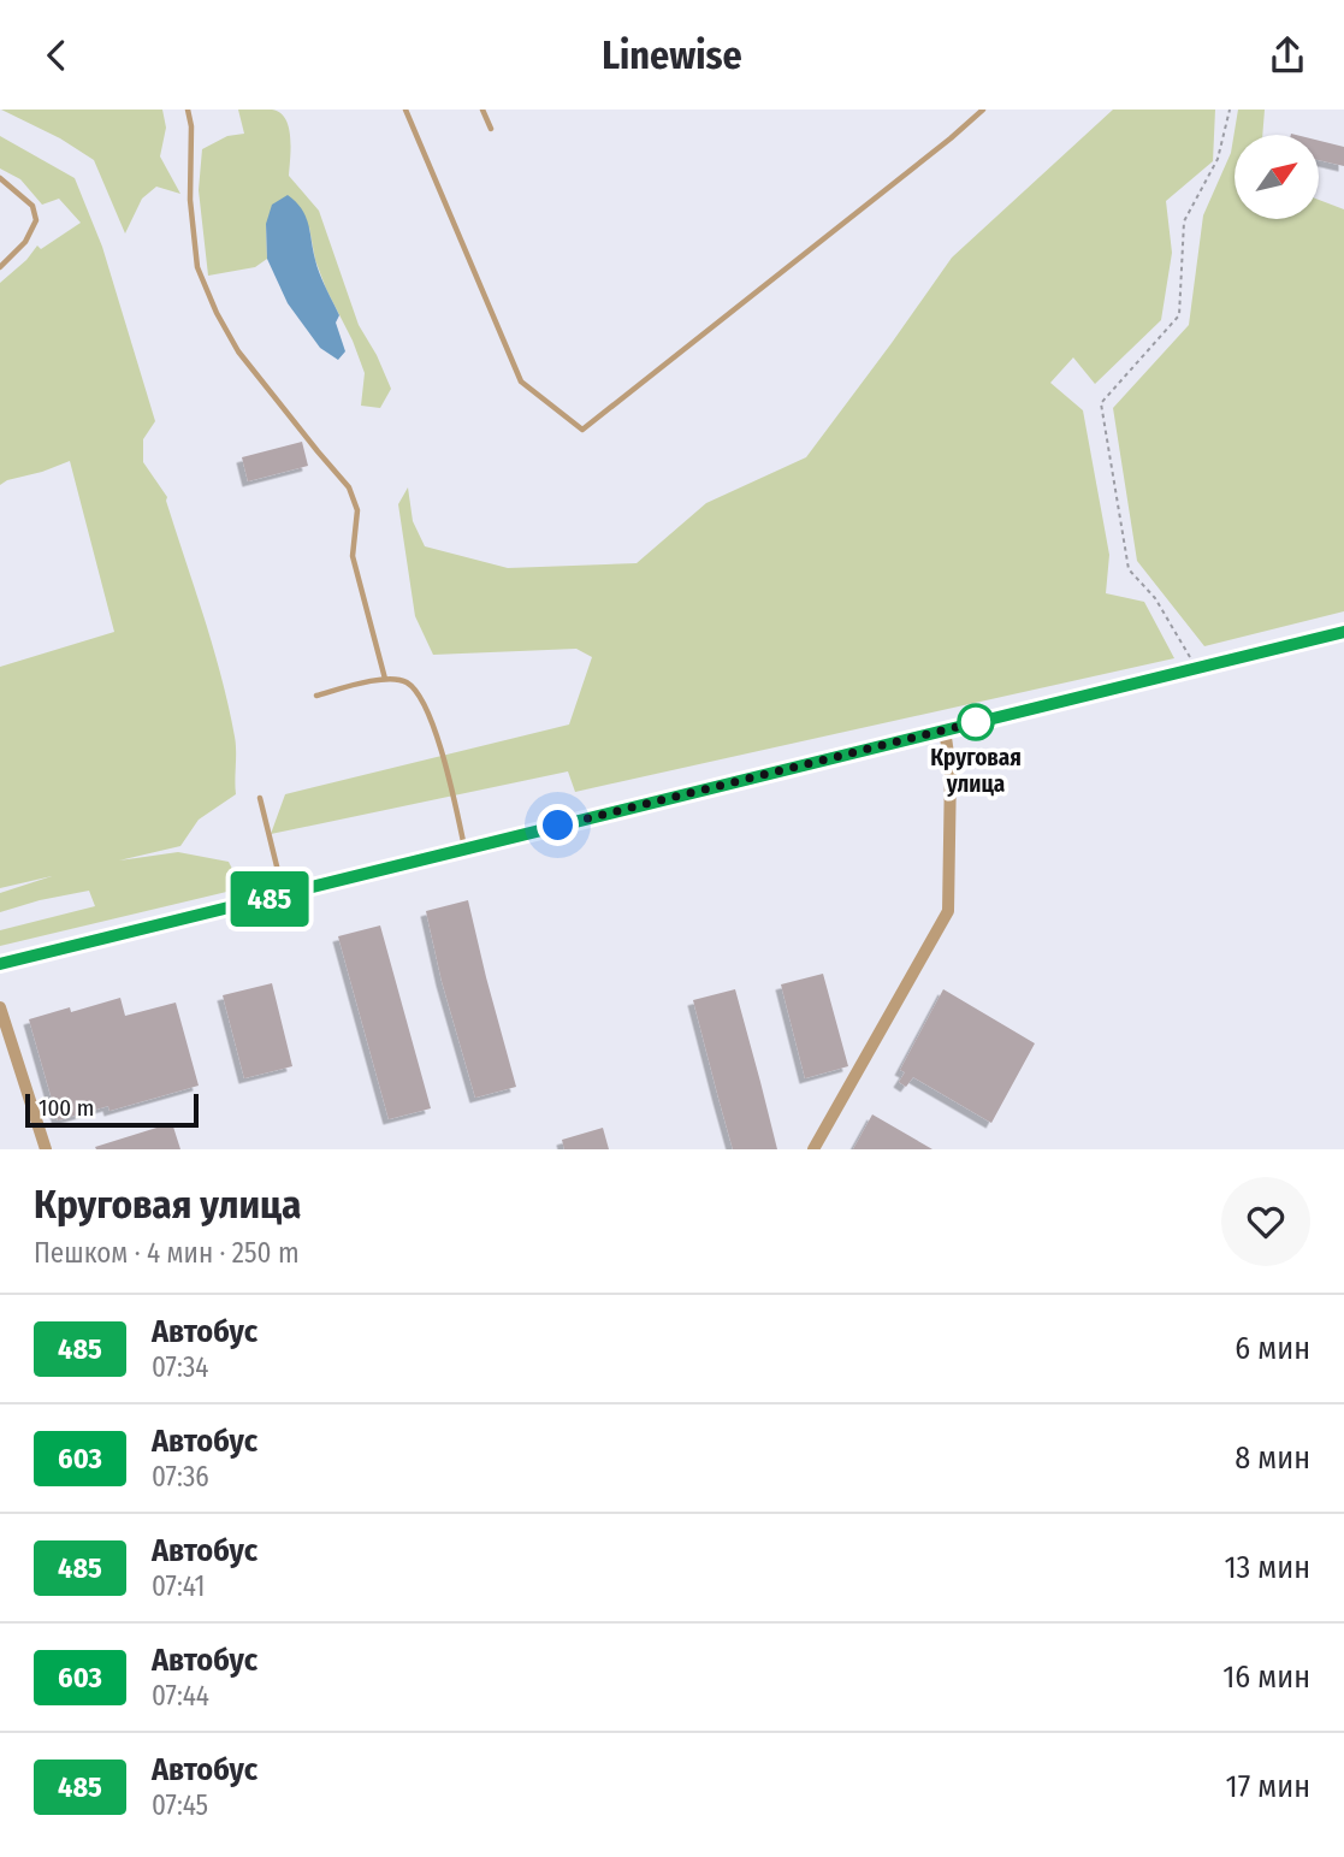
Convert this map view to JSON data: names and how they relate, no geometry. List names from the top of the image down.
{
  "places": ["Круговая улица"],
  "lines": ["bus line 485"],
  "scale_bar": "100 m",
  "north": "top right",
  "page": {
    "header": "Linewise",
    "on_map": "485",
    "scale": "100 m",
    "heading": ["Круговая улица", "Пешком · 4 мин · 250 m"],
    "list": [
      {
        "mark": "485",
        "name": "Автобус",
        "note": "07:34",
        "value": "6 мин"
      },
      {
        "mark": "603",
        "name": "Автобус",
        "note": "07:36",
        "value": "8 мин"
      },
      {
        "mark": "485",
        "name": "Автобус",
        "note": "07:41",
        "value": "13 мин"
      },
      {
        "mark": "603",
        "name": "Автобус",
        "note": "07:44",
        "value": "16 мин"
      },
      {
        "mark": "485",
        "name": "Автобус",
        "note": "07:45",
        "value": "17 мин"
      }
    ]
  }
}
